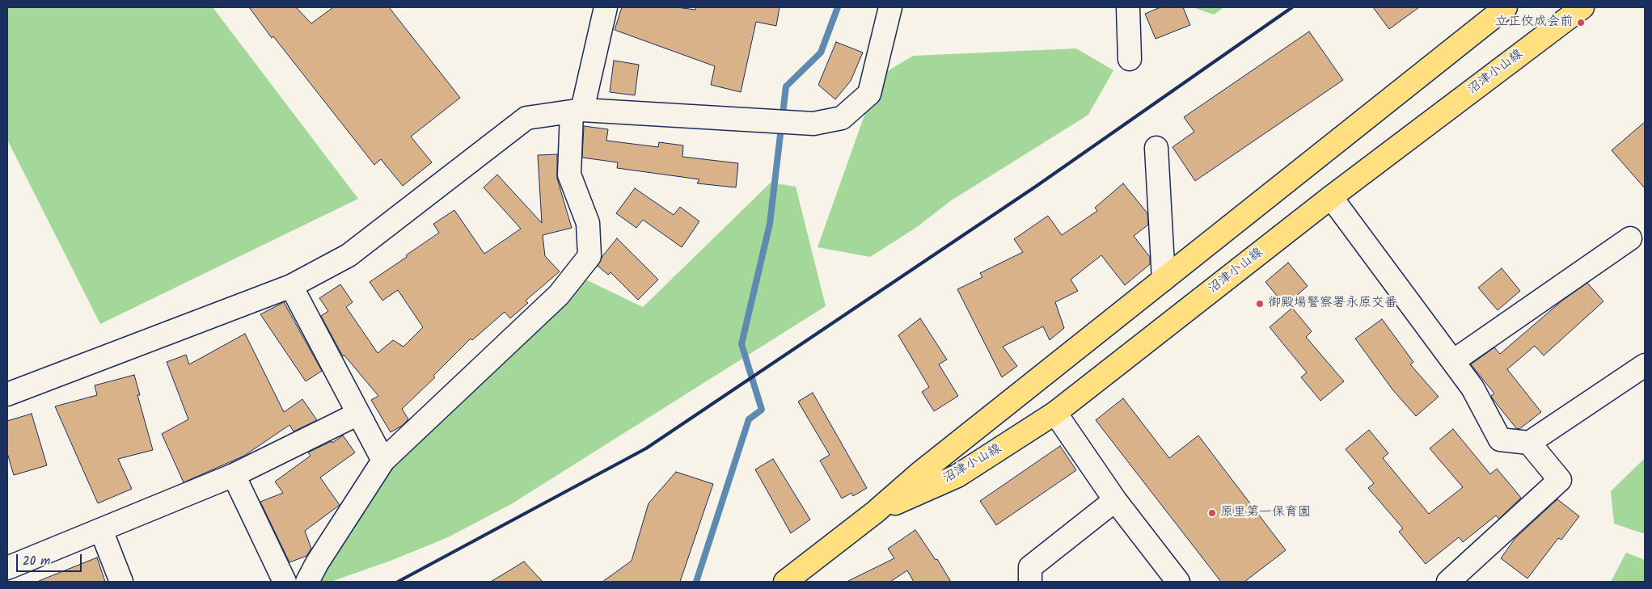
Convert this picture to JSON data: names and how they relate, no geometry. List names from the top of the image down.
{
  "streets": {
    "main road": ["沼津小山線"]
  },
  "places": ["立正佼成会前", "御殿場警察署永原交番", "原里第一保育園"],
  "scale_bar": "20 m"
}
